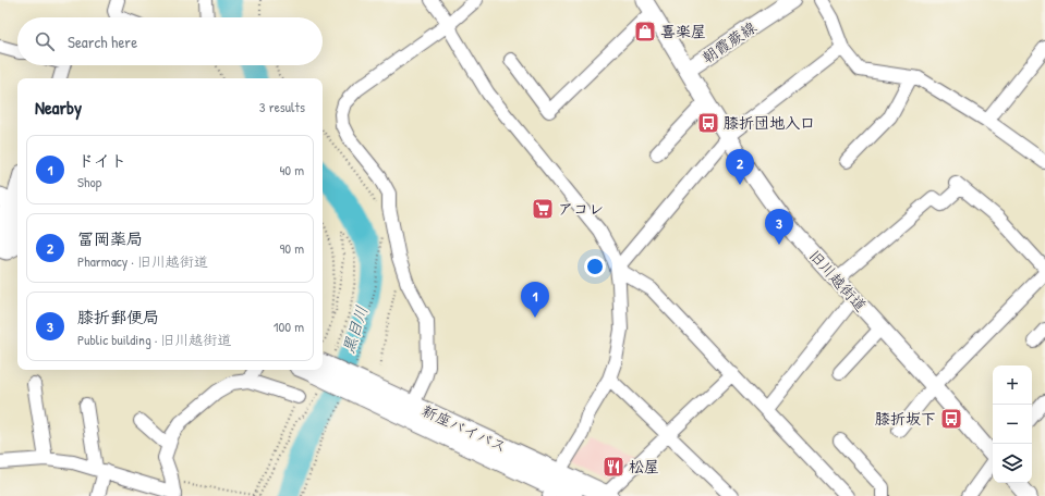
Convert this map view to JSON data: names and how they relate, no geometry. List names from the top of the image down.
{
  "streets": {
    "highway": ["新座バイパス"],
    "main road": ["朝霞蕨線", "旧川越街道"]
  },
  "crossings": [
    ["朝霞蕨線", "旧川越街道"]
  ],
  "water": ["黒目川"],
  "places": {
    "shop": ["喜楽屋"],
    "bus stop": ["膝折団地入口", "膝折坂下"],
    "supermarket": ["アコレ"],
    "restaurant": ["松屋"]
  },
  "page": {
    "search": "Search here",
    "heading": ["Nearby", "3 results"],
    "list": [
      {
        "mark": "1",
        "name": "ドイト",
        "note": "Shop",
        "value": "40 m"
      },
      {
        "mark": "2",
        "name": "冨岡薬局",
        "note": "Pharmacy · 旧川越街道",
        "value": "90 m"
      },
      {
        "mark": "3",
        "name": "膝折郵便局",
        "note": "Public building · 旧川越街道",
        "value": "100 m"
      }
    ],
    "pins": ["2", "3", "1"],
    "map_buttons": ["+", "−"]
  }
}
